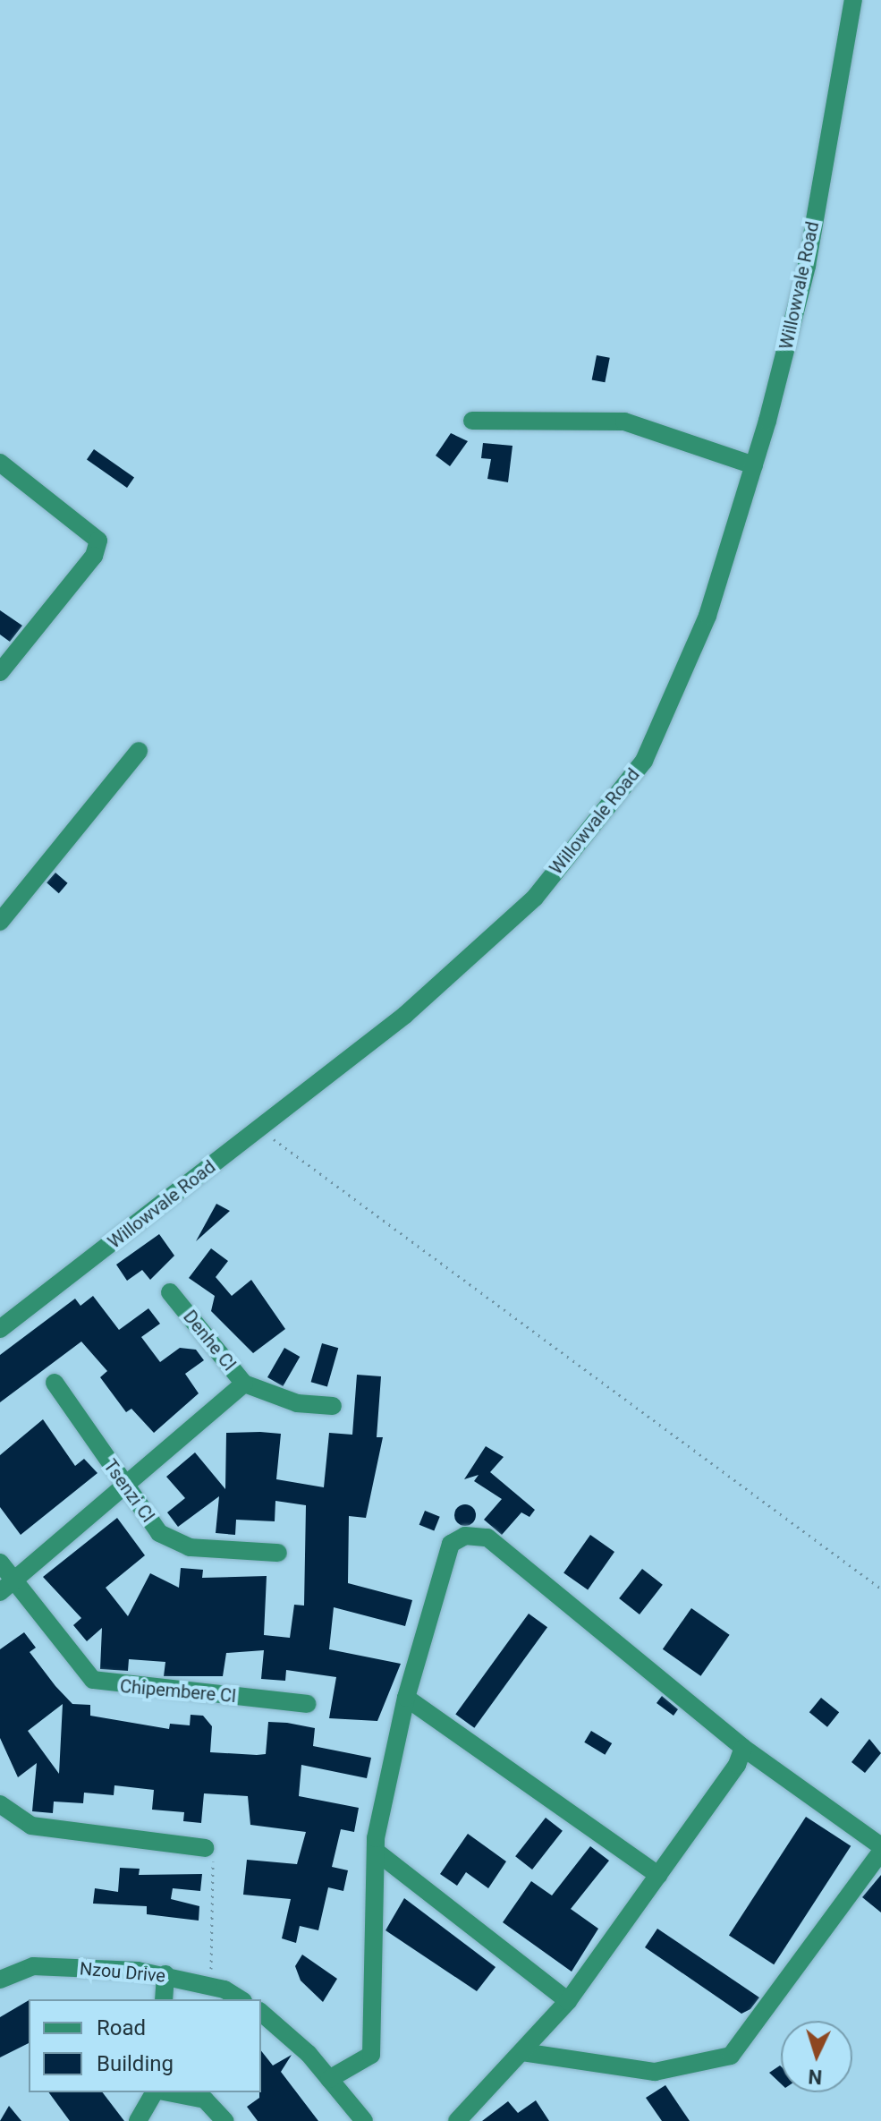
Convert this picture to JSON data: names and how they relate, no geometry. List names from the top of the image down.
{
  "streets": {
    "street": [
      "Willowvale Road",
      "Denhe Cl",
      "Tsenzi Cl",
      "Chipembere Cl",
      "Nzou Drive"
    ]
  },
  "legend": ["Road", "Building"],
  "north": "bottom"
}
